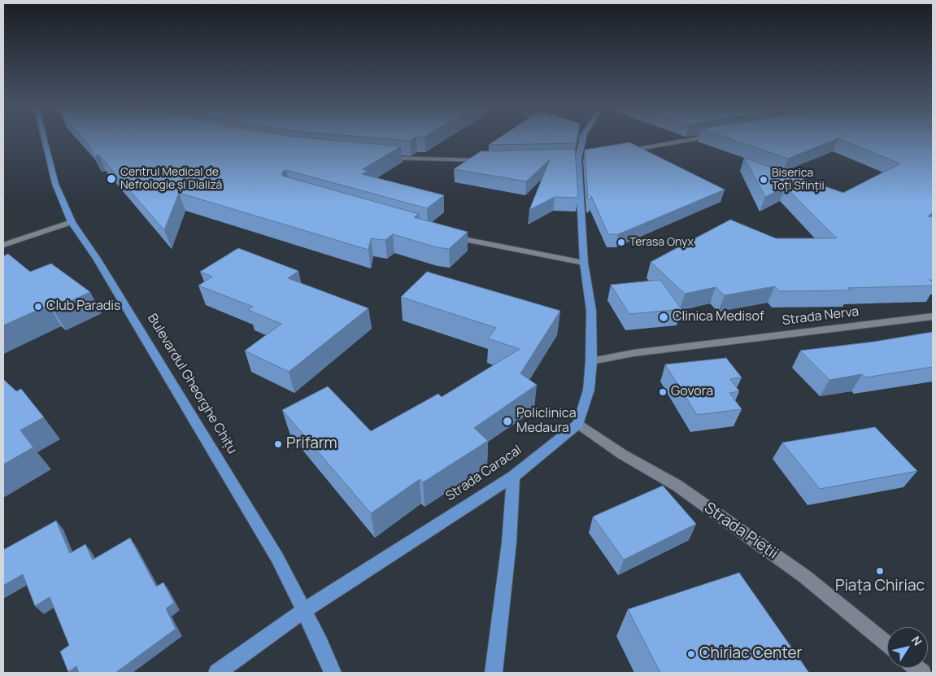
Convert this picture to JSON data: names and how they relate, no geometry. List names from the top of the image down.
{
  "streets": {
    "main road": ["Bulevardul Gheorghe Chițu", "Strada Caracal"],
    "street": ["Strada Nerva", "Strada Pieții"]
  },
  "crossings": [
    ["Bulevardul Gheorghe Chițu", "Strada Caracal"],
    ["Strada Caracal", "Strada Pieții"]
  ],
  "places": [
    "Centrul Medical de Nefrologie și Dializă",
    "Biserica Toți Sfinții",
    "Terasa Onyx",
    "Club Paradis",
    "Clinica Medisof",
    "Govora",
    "Policlinica Medaura",
    "Prifarm",
    "Piața Chiriac",
    "Chiriac Center"
  ],
  "north": "top right"
}
